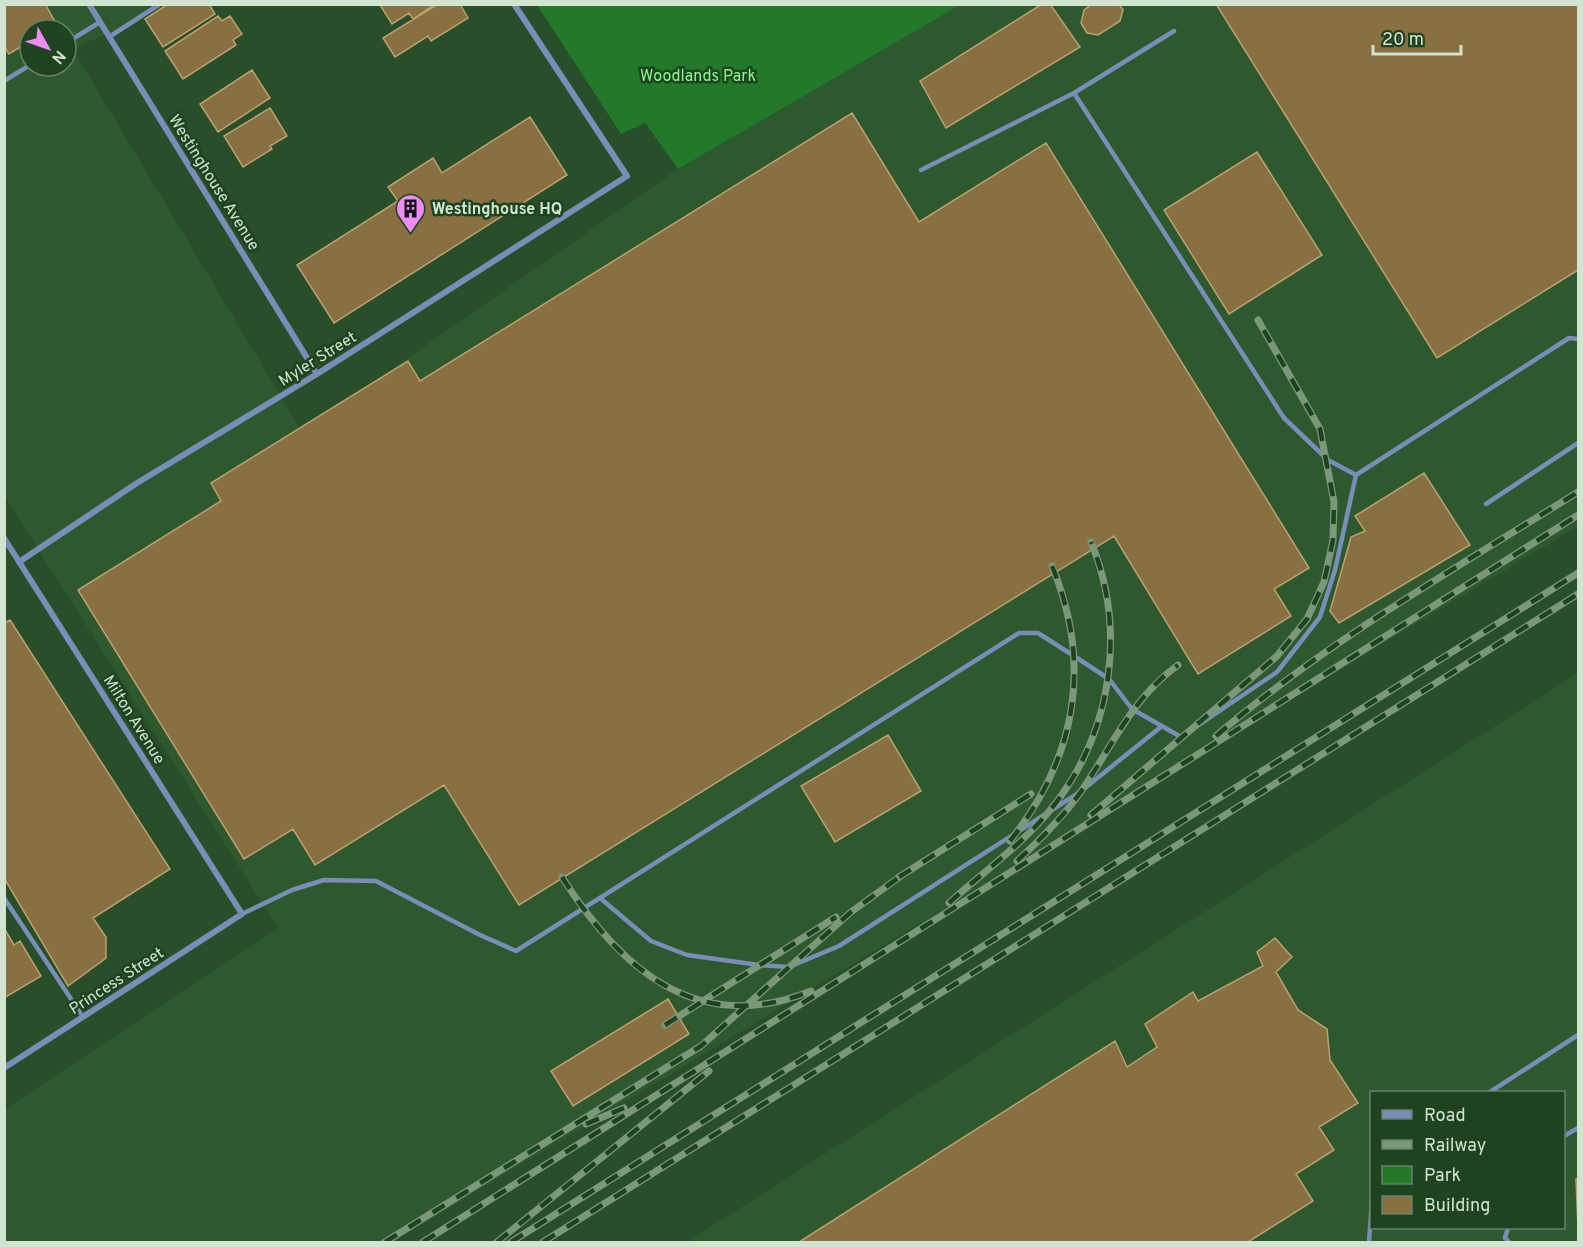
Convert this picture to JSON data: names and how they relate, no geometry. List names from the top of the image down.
{
  "streets": {
    "street": [
      "Westinghouse Avenue",
      "Myler Street",
      "Milton Avenue",
      "Princess Street"
    ]
  },
  "crossings": [
    ["Westinghouse Avenue", "Myler Street"],
    ["Myler Street", "Milton Avenue"],
    ["Milton Avenue", "Princess Street"]
  ],
  "parks": ["Woodlands Park"],
  "places": {
    "building": ["Westinghouse HQ"]
  },
  "legend": [
    "Road",
    "Railway",
    "Park",
    "Building"
  ],
  "scale_bar": "20 m",
  "north": "bottom right"
}
